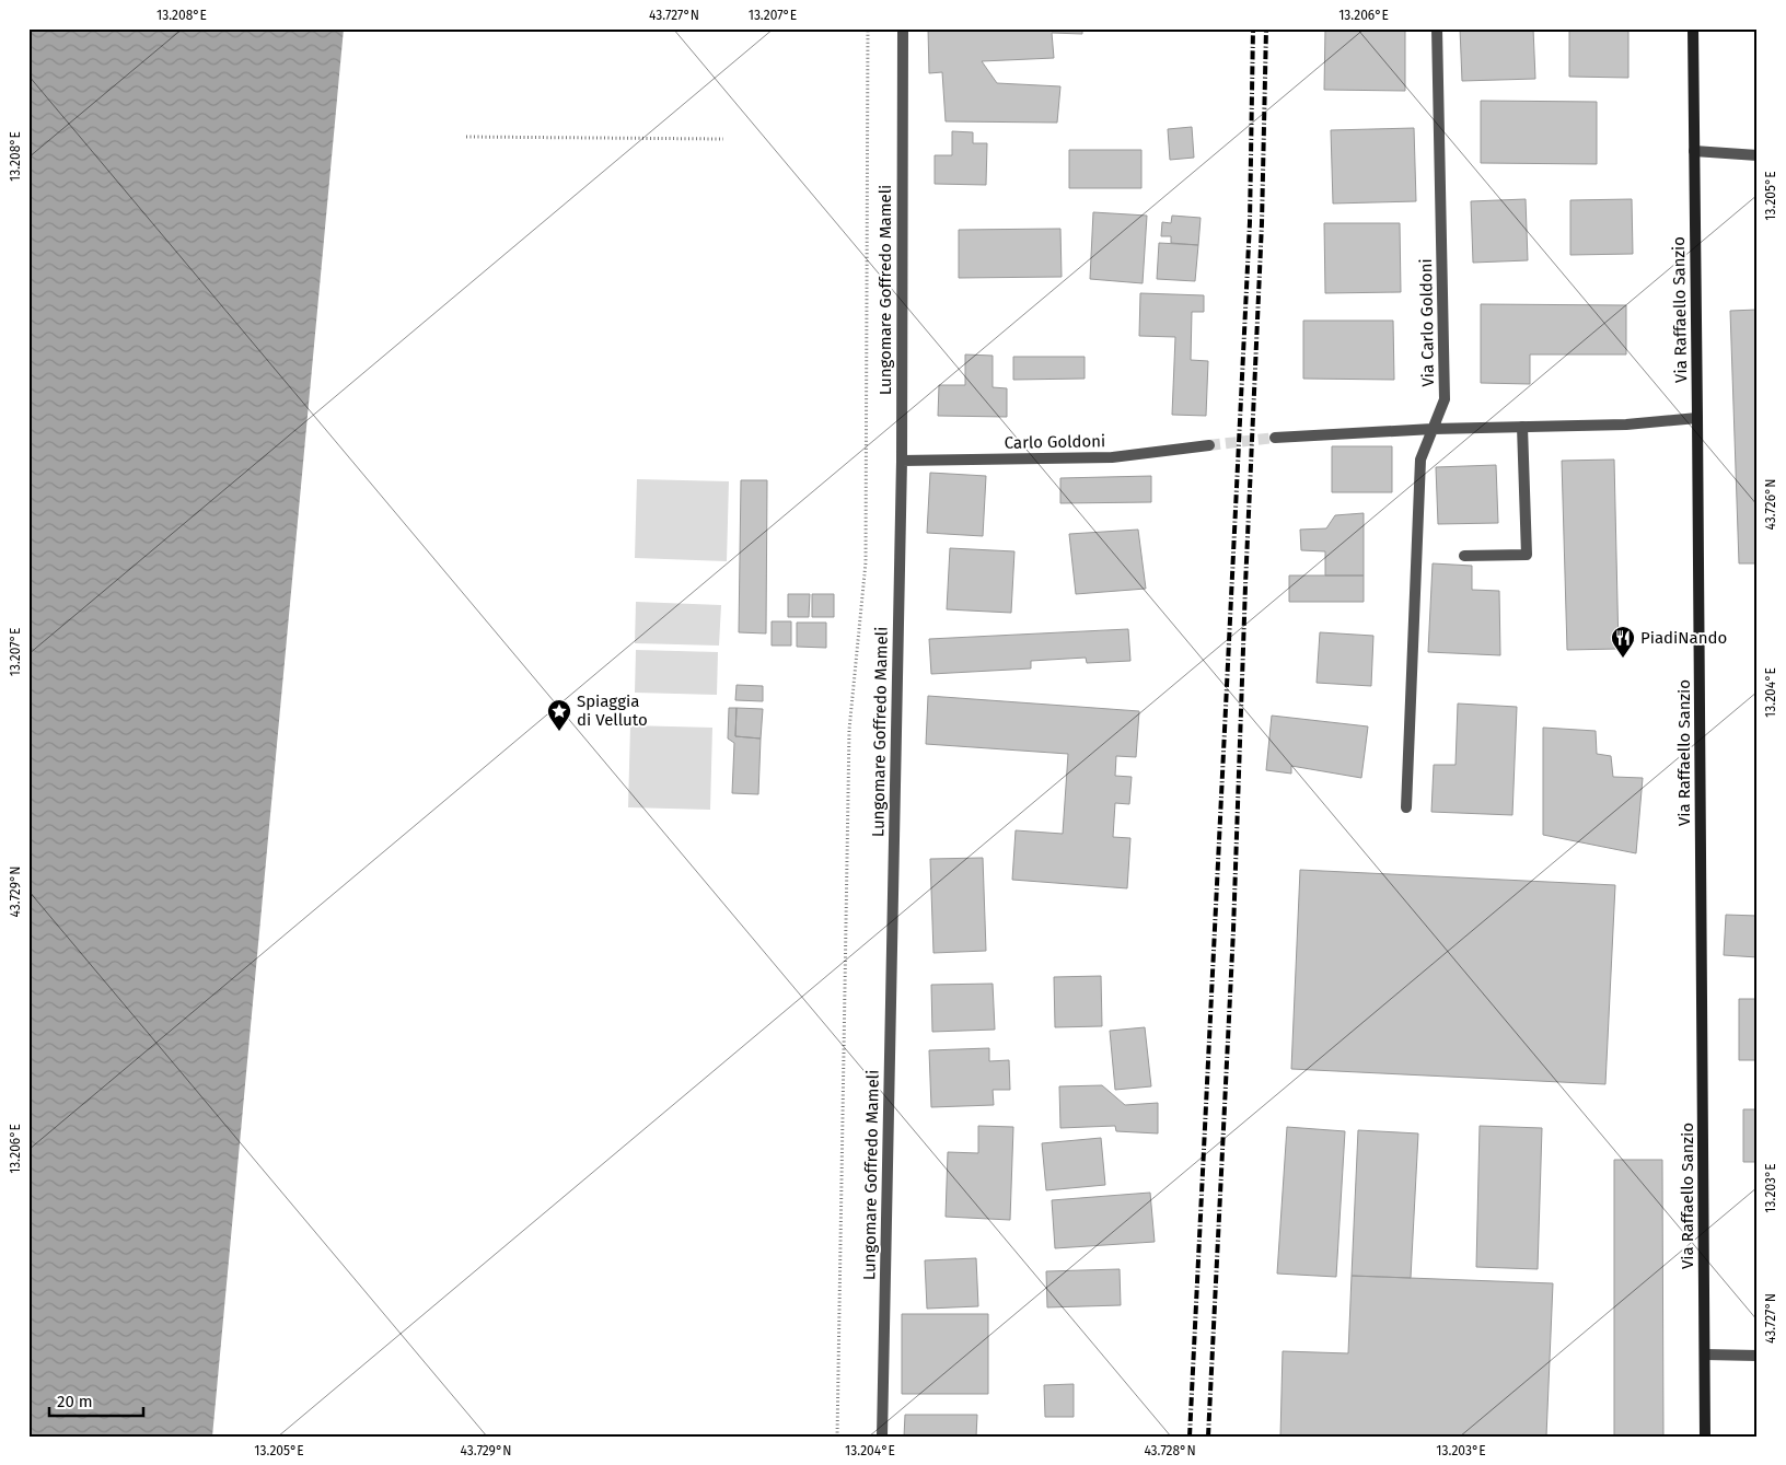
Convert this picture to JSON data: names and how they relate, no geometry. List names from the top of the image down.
{
  "streets": {
    "main road": ["Via Raffaello Sanzio"],
    "street": ["Lungomare Goffredo Mameli", "Via Carlo Goldoni", "Carlo Goldoni"]
  },
  "crossings": [
    ["Lungomare Goffredo Mameli", "Carlo Goldoni"]
  ],
  "places": {
    "restaurant": ["PiadiNando"],
    "place": ["Spiaggia di Velluto"]
  },
  "scale_bar": "20 m",
  "coordinates": [
    "13.208°E",
    "43.727°N",
    "13.207°E",
    "13.206°E",
    "13.205°E",
    "43.726°N",
    "13.204°E",
    "43.729°N",
    "13.203°E",
    "43.728°N"
  ]
}
